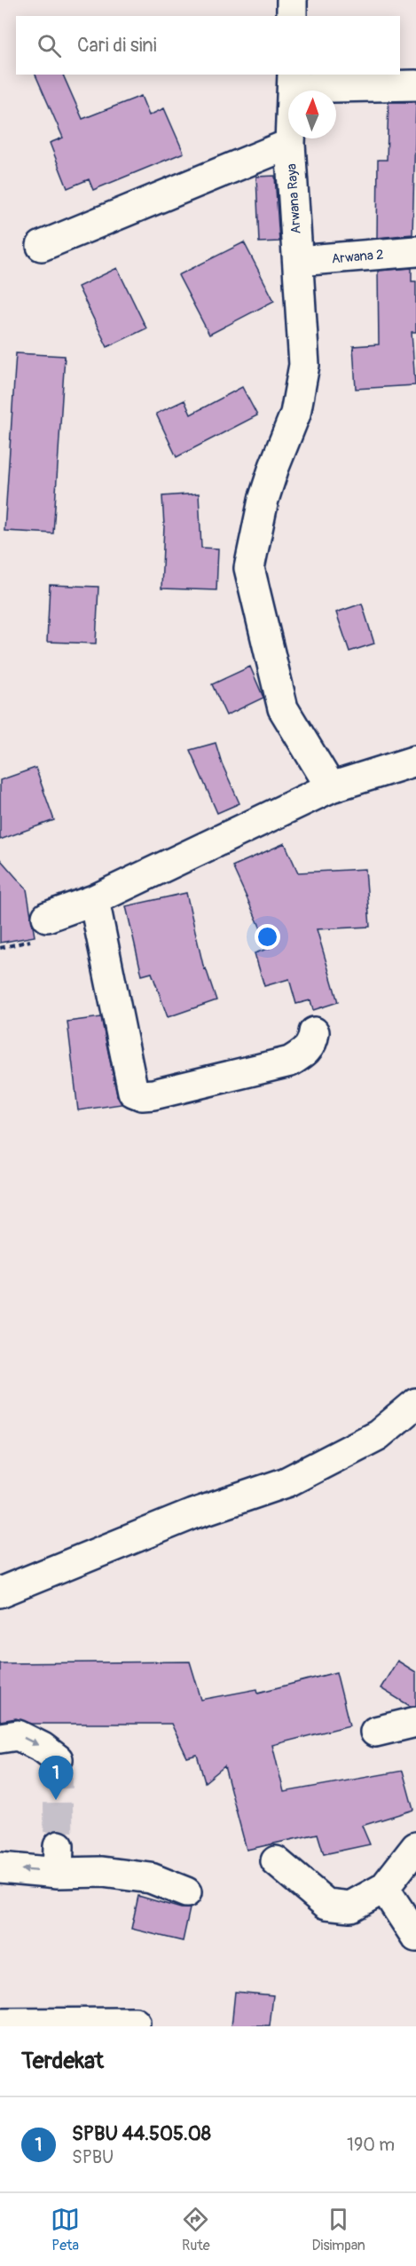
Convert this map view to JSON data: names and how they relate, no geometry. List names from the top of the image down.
{
  "streets": {
    "street": ["Arwana Raya", "Arwana 2"]
  },
  "crossings": [
    ["Arwana Raya", "Arwana 2"]
  ],
  "north": "top",
  "page": {
    "search": "Cari di sini",
    "pins": "1",
    "heading": "Terdekat",
    "list": [
      {
        "mark": "1",
        "name": "SPBU 44.505.08",
        "note": "SPBU",
        "value": "190 m"
      }
    ],
    "nav": ["Peta", "Rute", "Disimpan"]
  }
}
